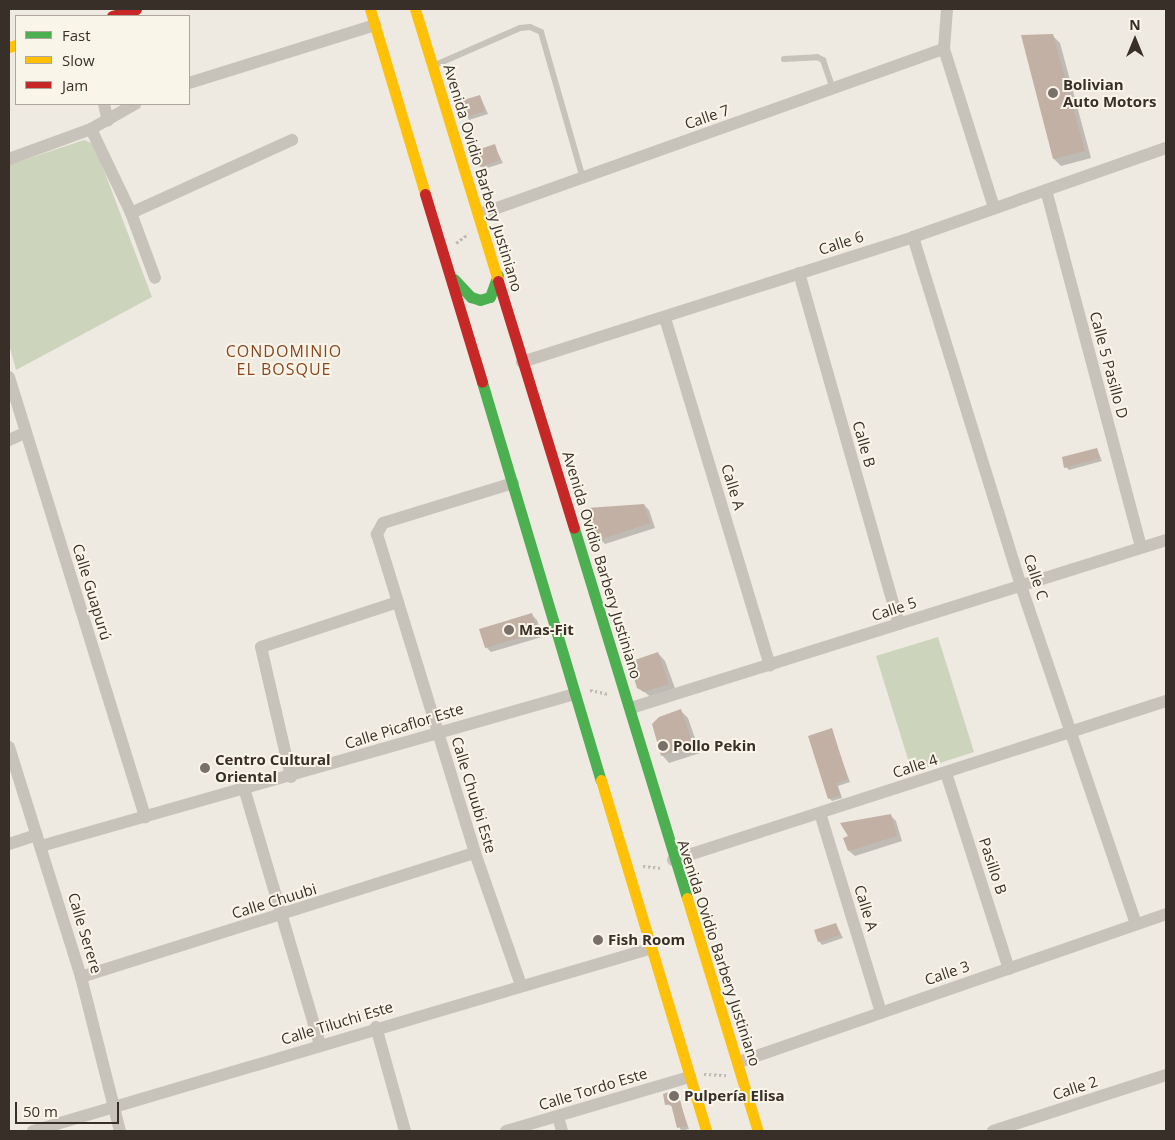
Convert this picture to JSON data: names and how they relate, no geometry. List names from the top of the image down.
{
  "streets": {
    "main road": ["Avenida Ovidio Barbery Justiniano"],
    "street": [
      "Calle 7",
      "Calle 6",
      "Calle 5 Pasillo D",
      "Calle B",
      "Calle A",
      "Calle C",
      "Calle Guapurú",
      "Calle 5",
      "Calle Picaflor Este",
      "Calle 4",
      "Calle Chuubi Este",
      "Pasillo B",
      "Calle Chuubi",
      "Calle Serere",
      "Calle 3",
      "Calle Tiluchi Este",
      "Calle 2",
      "Calle Tordo Este"
    ]
  },
  "crossings": [
    ["Calle 7", "Avenida Ovidio Barbery Justiniano"],
    ["Avenida Ovidio Barbery Justiniano", "Calle 6"],
    ["Avenida Ovidio Barbery Justiniano", "Calle 5"],
    ["Avenida Ovidio Barbery Justiniano", "Calle 4"],
    ["Avenida Ovidio Barbery Justiniano", "Calle 3"],
    ["Calle 6", "Calle 5 Pasillo D"],
    ["Calle 6", "Calle B"],
    ["Calle 6", "Calle A"],
    ["Calle 6", "Calle C"],
    ["Calle 5 Pasillo D", "Calle 5"],
    ["Calle B", "Calle 5"],
    ["Calle A", "Calle 5"],
    ["Calle A", "Calle 4"],
    ["Calle A", "Calle 3"],
    ["Calle C", "Calle 5"],
    ["Calle C", "Calle 4"],
    ["Calle C", "Calle 3"],
    ["Calle Guapurú", "Calle Picaflor Este"],
    ["Calle Picaflor Este", "Calle Chuubi Este"],
    ["Calle Picaflor Este", "Calle Serere"],
    ["Calle 4", "Pasillo B"],
    ["Calle Chuubi Este", "Calle Chuubi"],
    ["Calle Chuubi Este", "Calle Tiluchi Este"],
    ["Pasillo B", "Calle 3"],
    ["Calle Chuubi", "Calle Serere"],
    ["Calle Serere", "Calle Tiluchi Este"]
  ],
  "districts": ["CONDOMINIO EL BOSQUE"],
  "places": [
    "Bolivian Auto Motors",
    "Mas-Fit",
    "Pollo Pekin",
    "Centro Cultural Oriental",
    "Fish Room",
    "Pulpería Elisa"
  ],
  "legend": ["Fast", "Slow", "Jam"],
  "scale_bar": "50 m",
  "north": "top"
}
